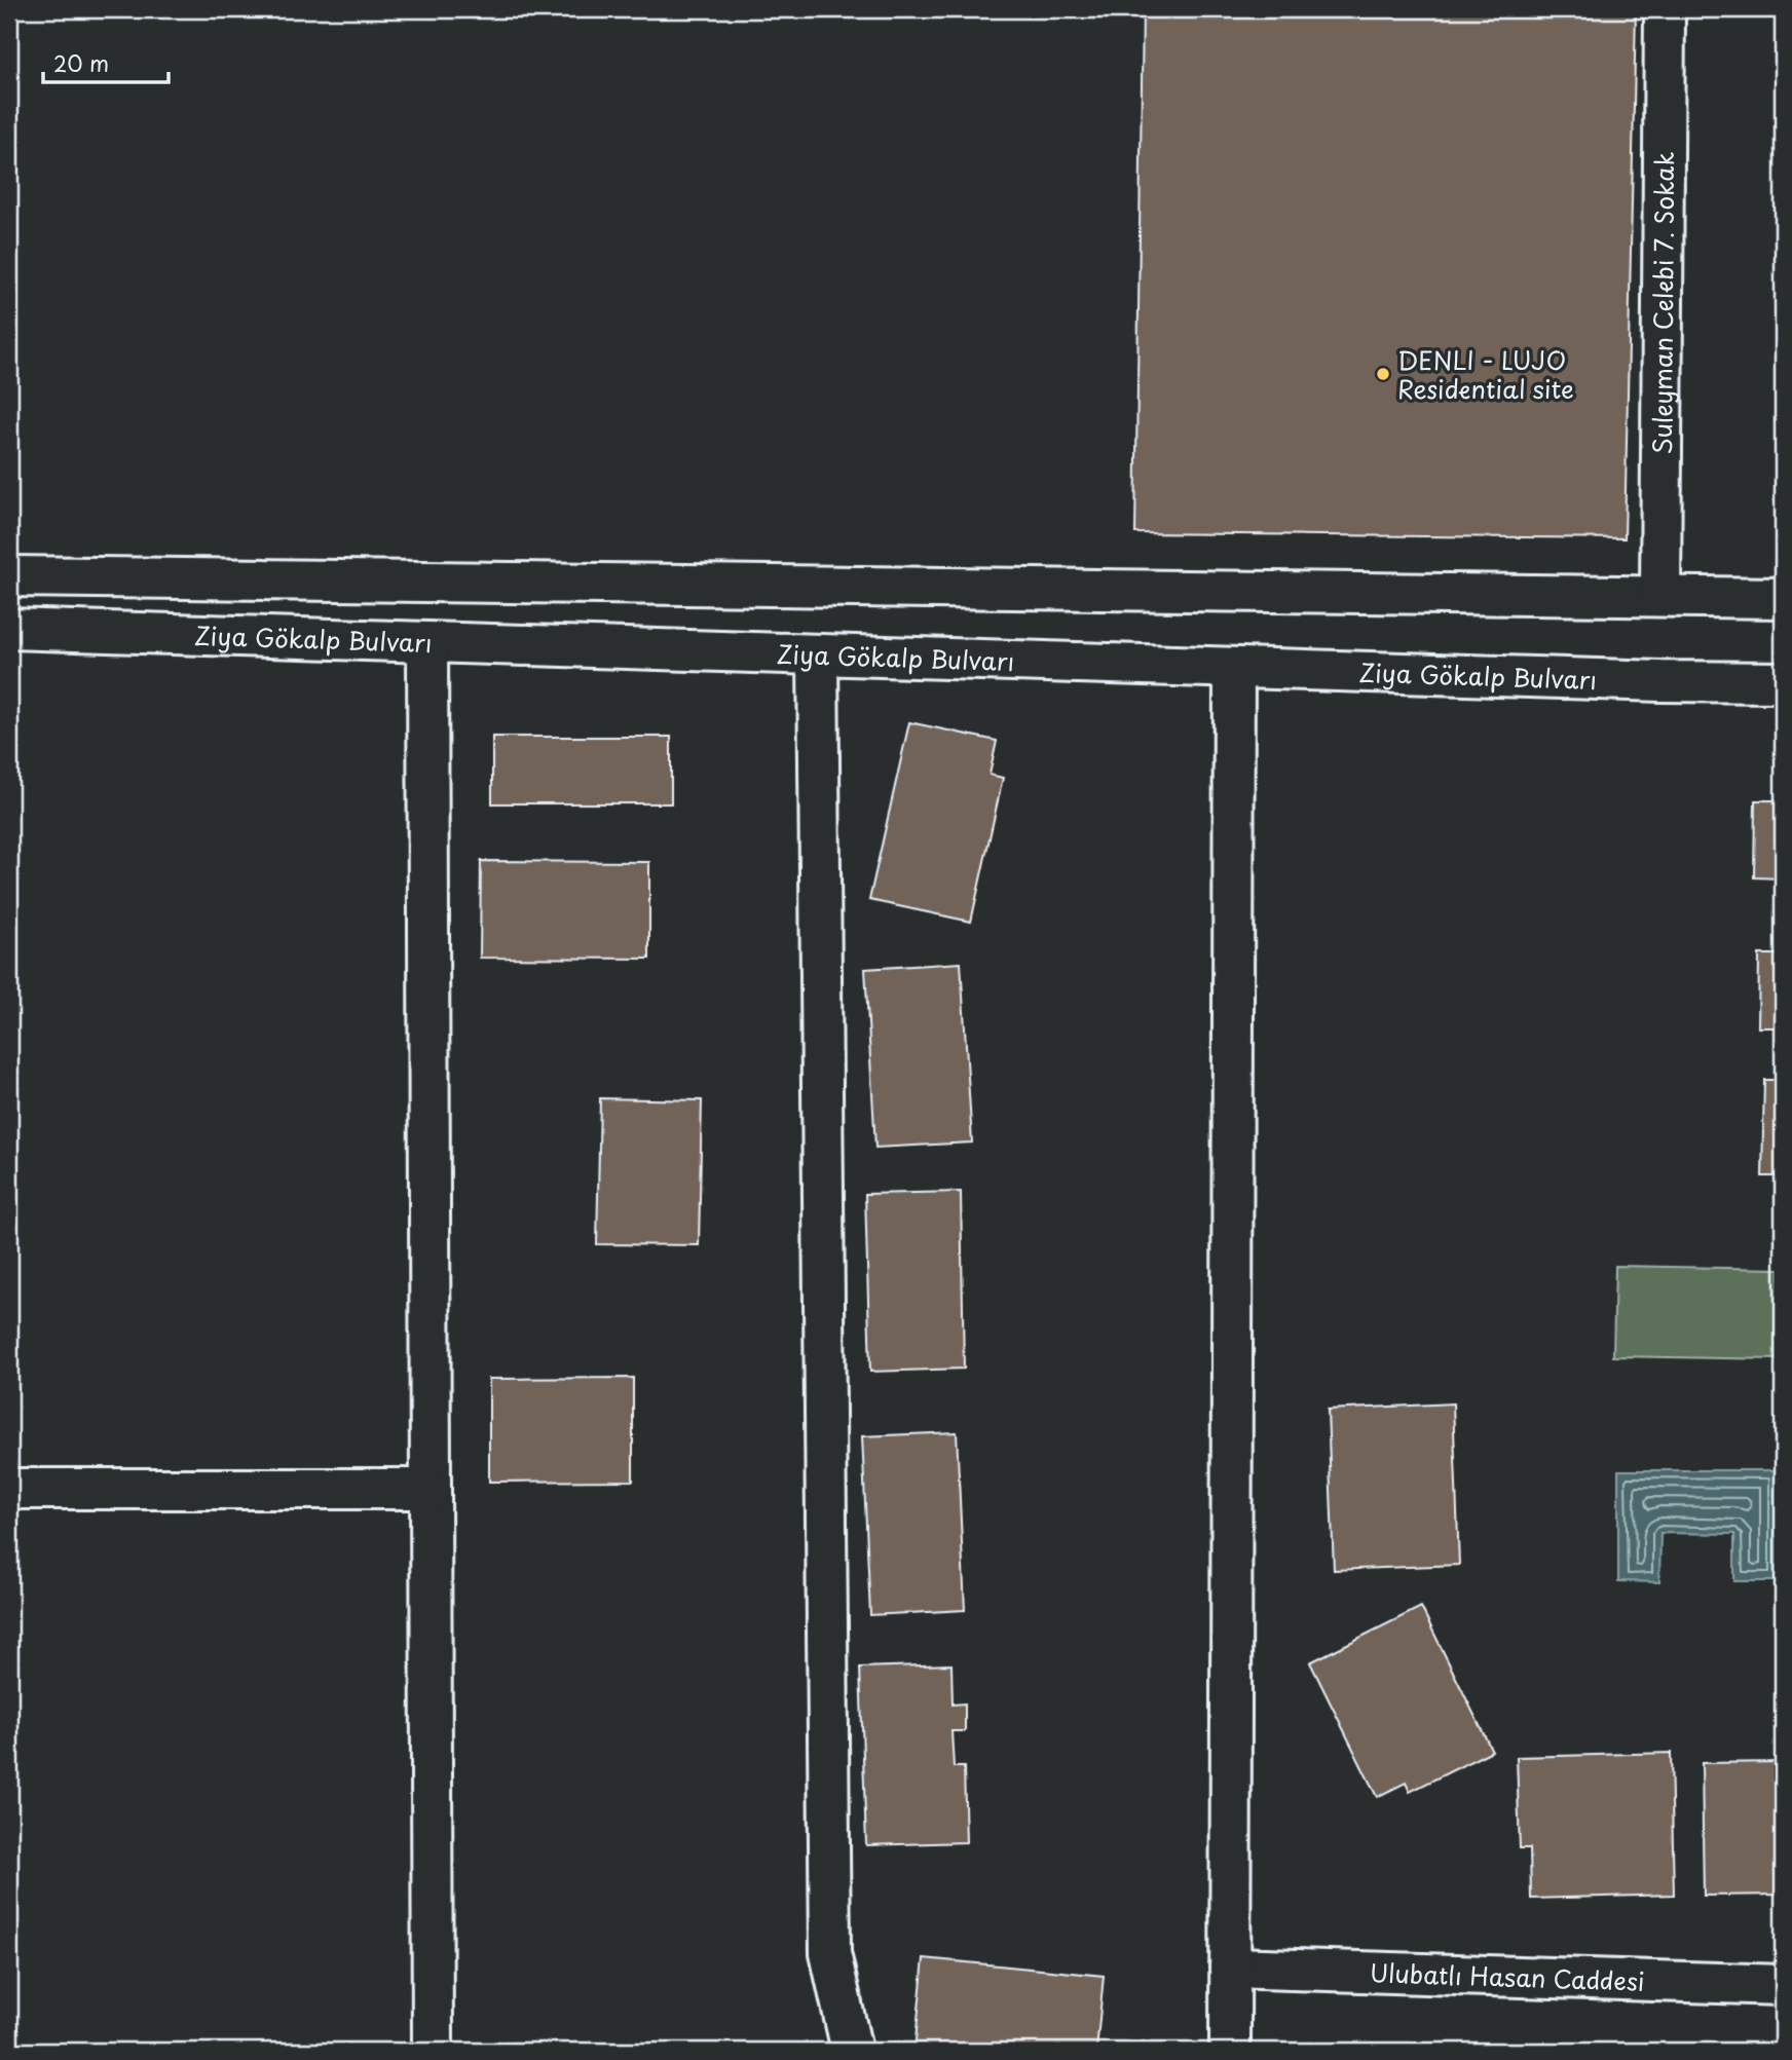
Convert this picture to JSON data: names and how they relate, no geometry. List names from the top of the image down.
{
  "streets": {
    "street": ["Suleyman Celebi 7. Sokak", "Ziya Gökalp Bulvarı", "Ulubatlı Hasan Caddesi"]
  },
  "places": ["DENLI - LUJO Residential site"],
  "scale_bar": "20 m"
}
